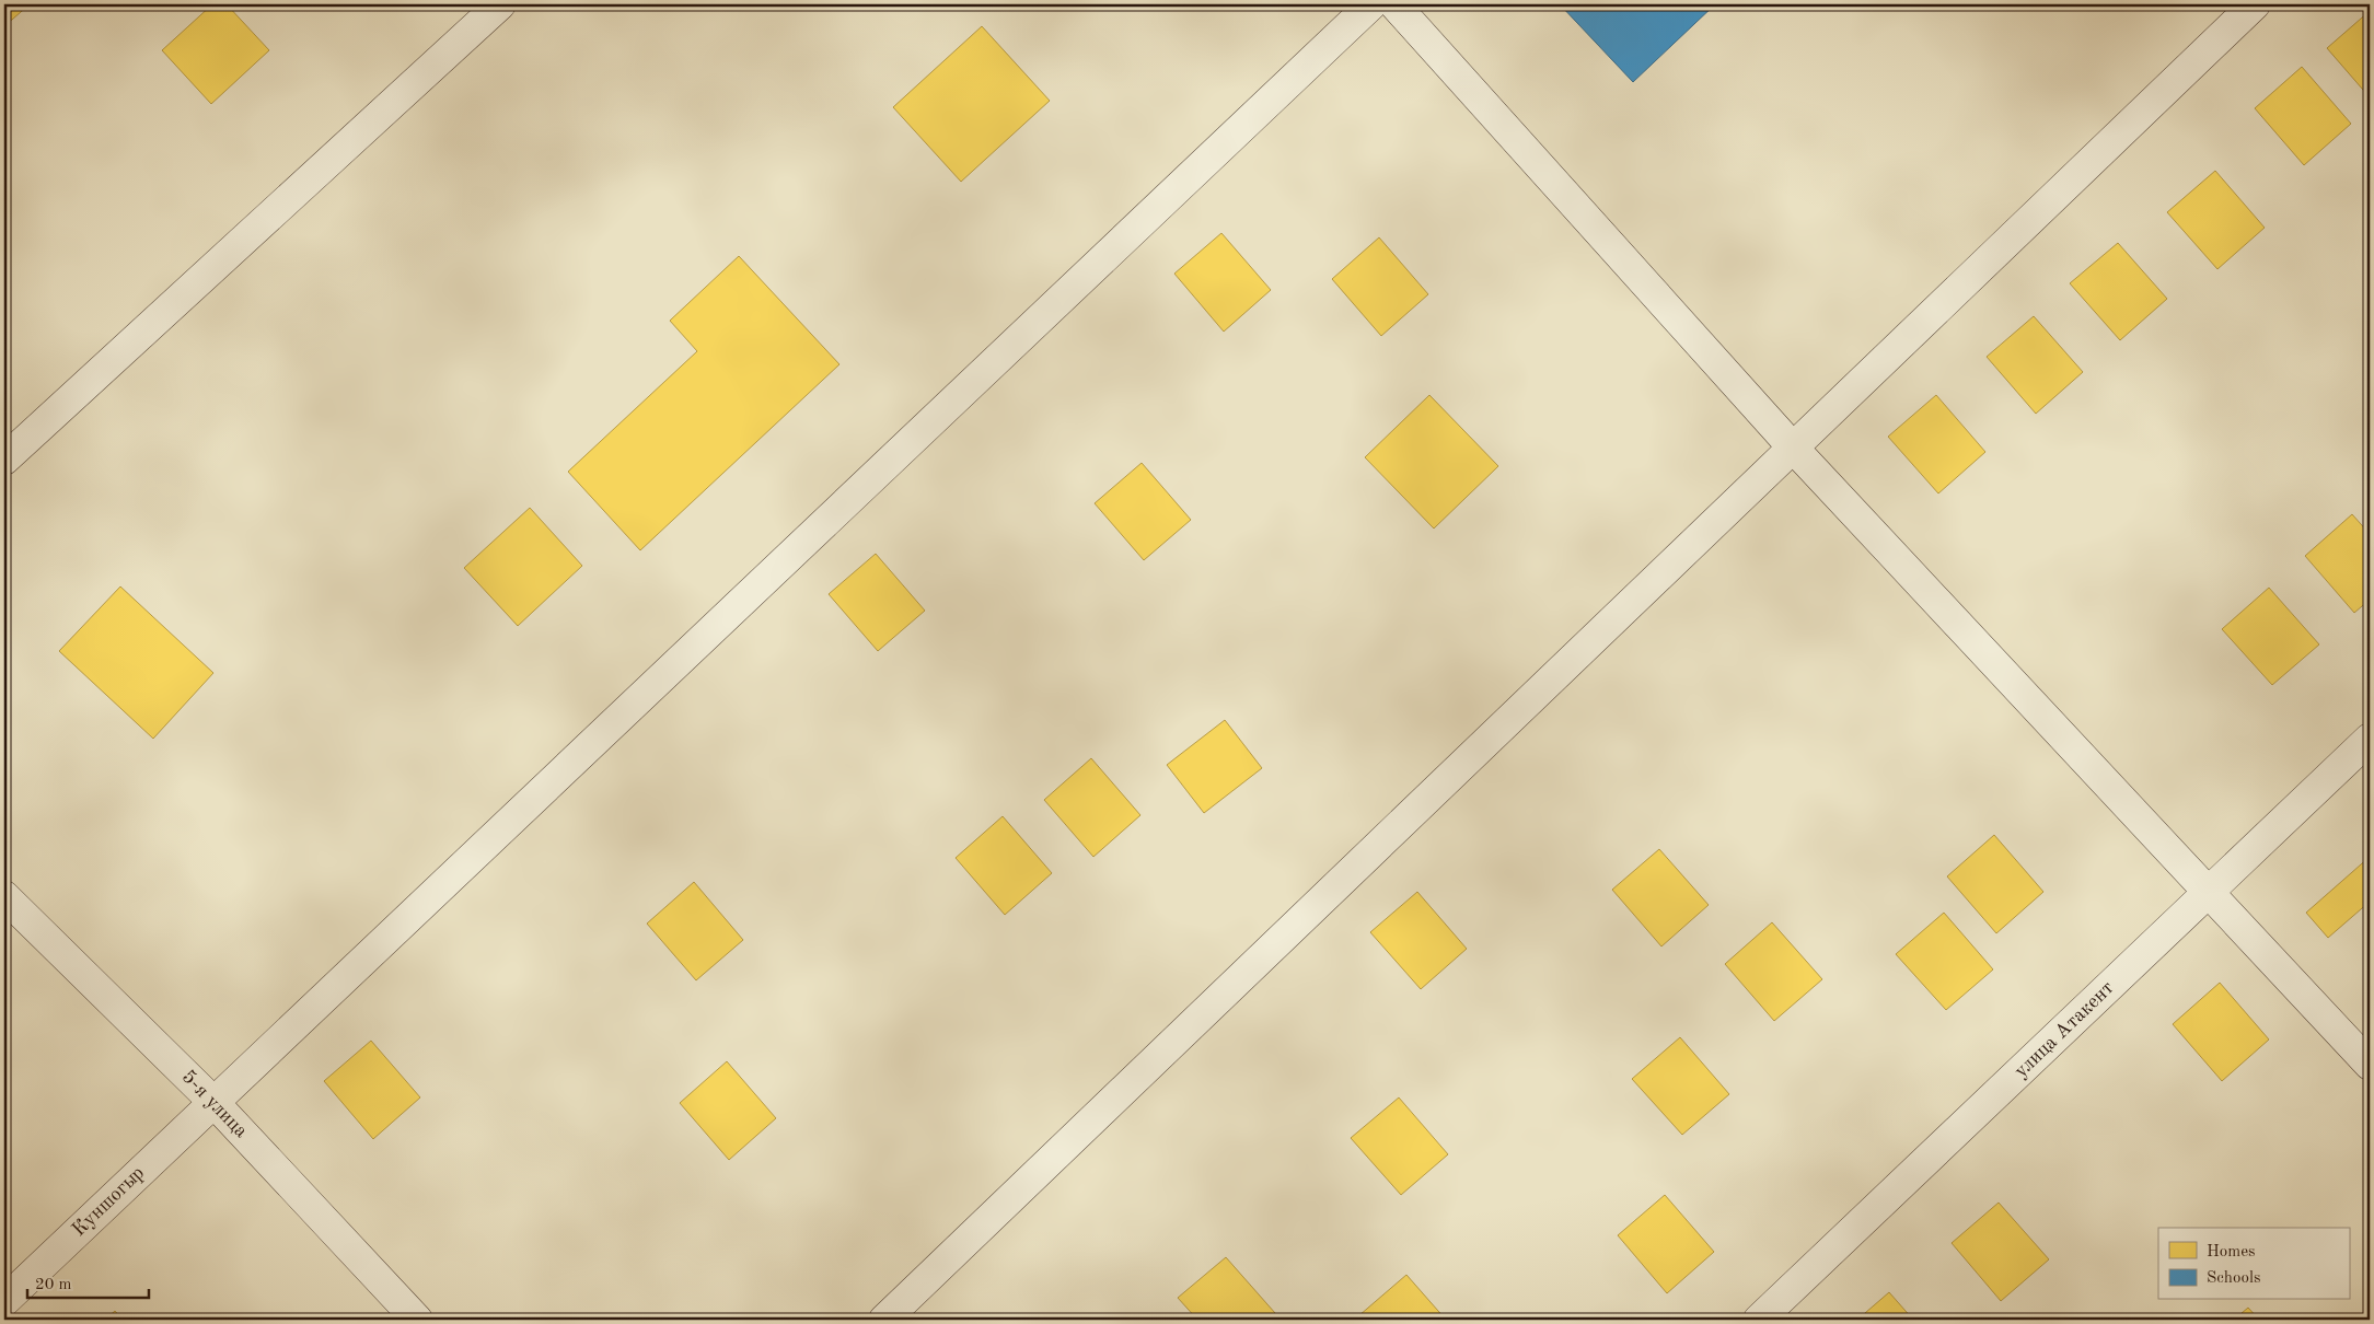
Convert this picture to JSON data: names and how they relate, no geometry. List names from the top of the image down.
{
  "streets": {
    "street": ["улица Атакент", "5-я улица", "Куншогыр"]
  },
  "crossings": [
    ["5-я улица", "Куншогыр"]
  ],
  "legend": ["Homes", "Schools"],
  "scale_bar": "20 m"
}
